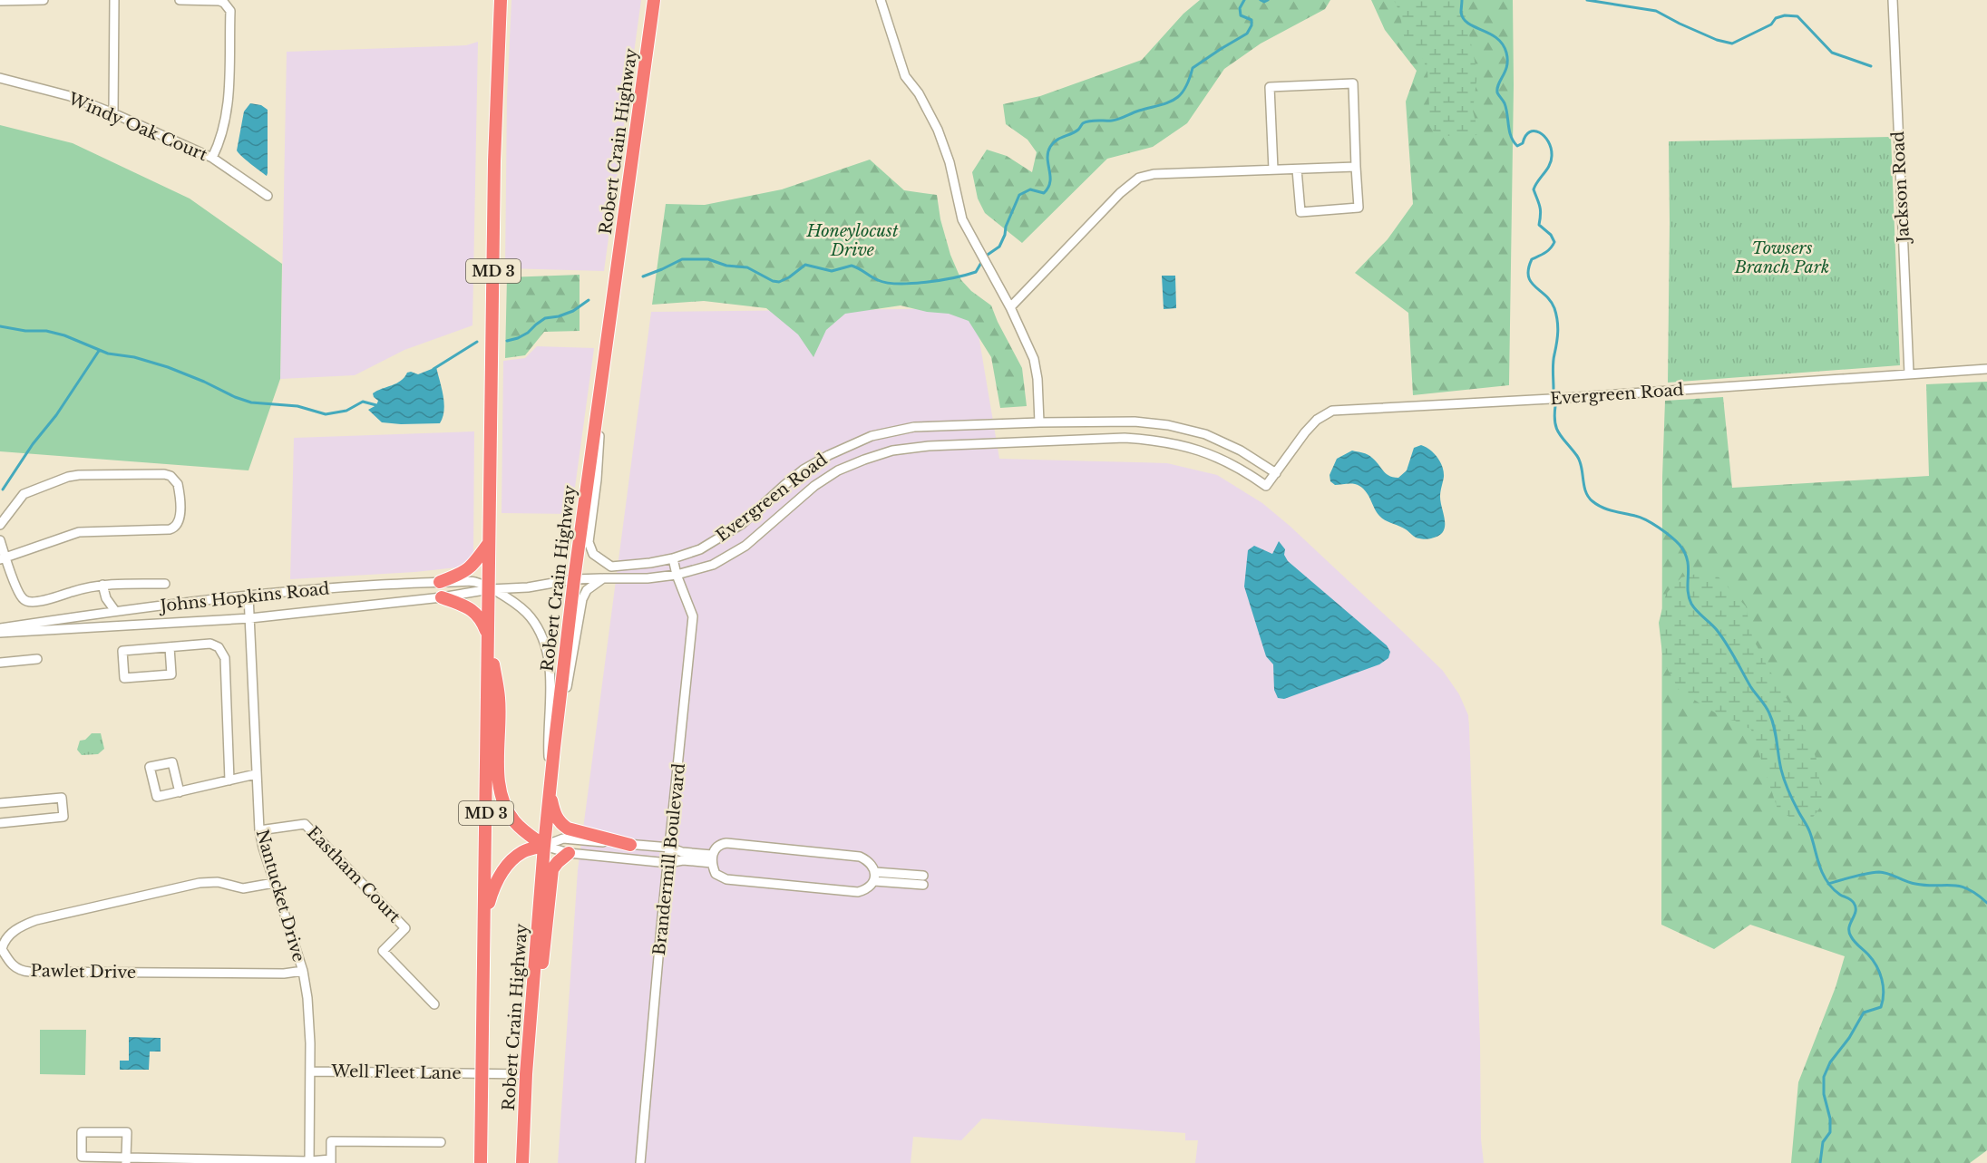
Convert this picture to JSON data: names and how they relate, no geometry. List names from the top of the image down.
{
  "streets": {
    "highway": ["Robert Crain Highway", "MD 3"],
    "street": [
      "Windy Oak Court",
      "Jackson Road",
      "Evergreen Road",
      "Johns Hopkins Road",
      "Brandermill Boulevard",
      "Eastham Court",
      "Nantucket Drive",
      "Pawlet Drive",
      "Well Fleet Lane"
    ]
  },
  "crossings": [
    ["Robert Crain Highway", "Evergreen Road"],
    ["Robert Crain Highway", "Johns Hopkins Road"],
    ["Robert Crain Highway", "Well Fleet Lane"],
    ["Jackson Road", "Evergreen Road"],
    ["Evergreen Road", "Johns Hopkins Road"],
    ["Evergreen Road", "Brandermill Boulevard"],
    ["Johns Hopkins Road", "Nantucket Drive"],
    ["Eastham Court", "Nantucket Drive"],
    ["Nantucket Drive", "Pawlet Drive"],
    ["Nantucket Drive", "Well Fleet Lane"]
  ],
  "parks": ["Honeylocust Drive", "Towsers Branch Park"]
}
